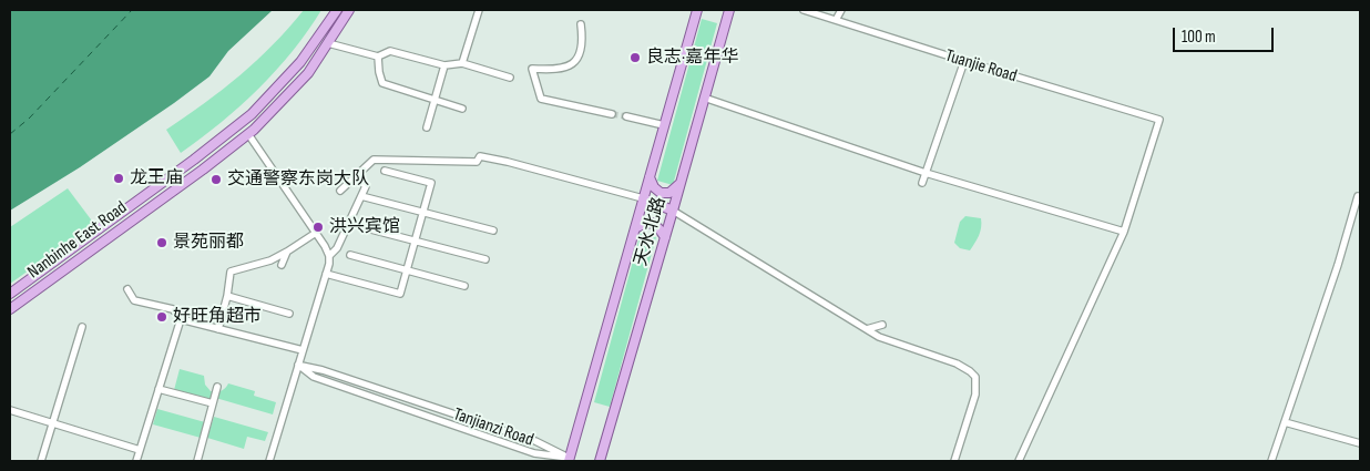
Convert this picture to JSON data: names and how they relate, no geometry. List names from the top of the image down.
{
  "streets": {
    "main road": ["天水北路", "Nanbinhe East Road"],
    "street": ["Tuanjie Road", "Tanjianzi Road"]
  },
  "crossings": [
    ["天水北路", "Tanjianzi Road"]
  ],
  "places": [
    "良志·嘉年华",
    "龙王庙",
    "交通警察东岗大队",
    "洪兴宾馆",
    "景苑丽都",
    "好旺角超市"
  ],
  "scale_bar": "100 m"
}
